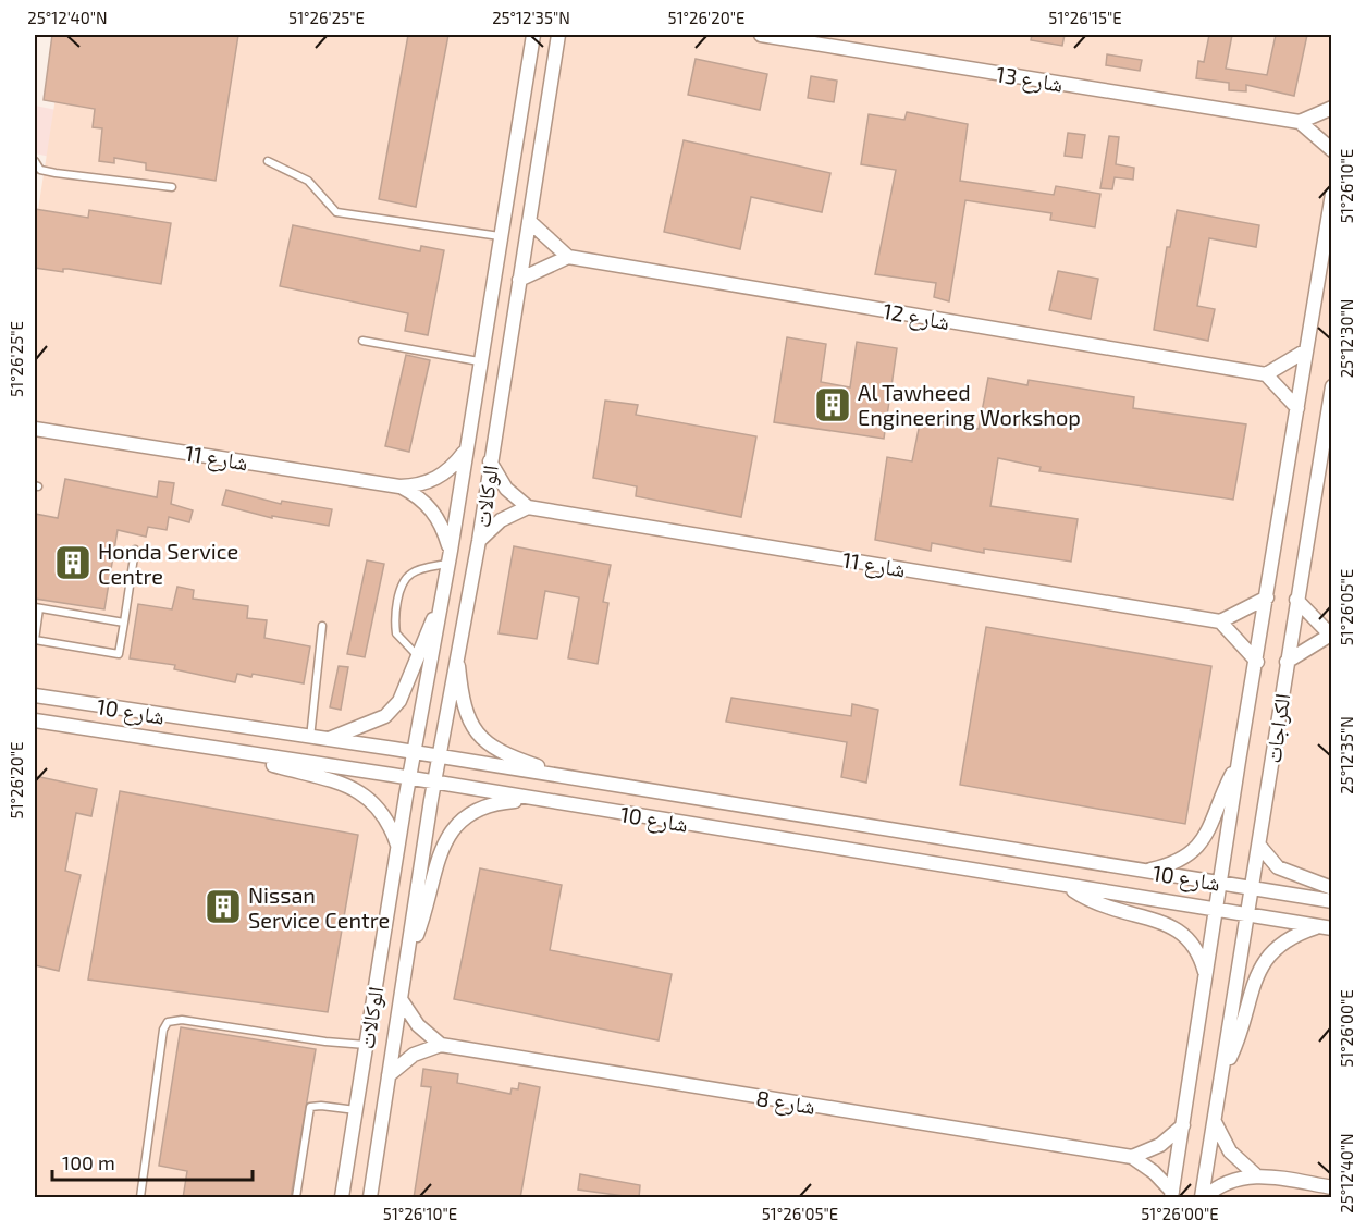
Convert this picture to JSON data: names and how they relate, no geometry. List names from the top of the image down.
{
  "streets": {
    "street": [
      "شارع 13",
      "شارع 12",
      "شارع 11",
      "الوكالات",
      "شارع 10",
      "الكراجات",
      "شارع 8"
    ]
  },
  "crossings": [
    ["شارع 11", "الوكالات"],
    ["الوكالات", "شارع 10"],
    ["شارع 10", "الكراجات"],
    ["الكراجات", "شارع 8"]
  ],
  "places": {
    "building": ["Al Tawheed Engineering Workshop", "Honda Service Centre", "Nissan Service Centre"]
  },
  "scale_bar": "100 m",
  "coordinates": [
    "25°12'40\"N",
    "51°26'25\"E",
    "25°12'35\"N",
    "51°26'20\"E",
    "51°26'15\"E",
    "51°26'10\"E",
    "25°12'30\"N",
    "51°26'05\"E",
    "51°26'00\"E"
  ]
}
